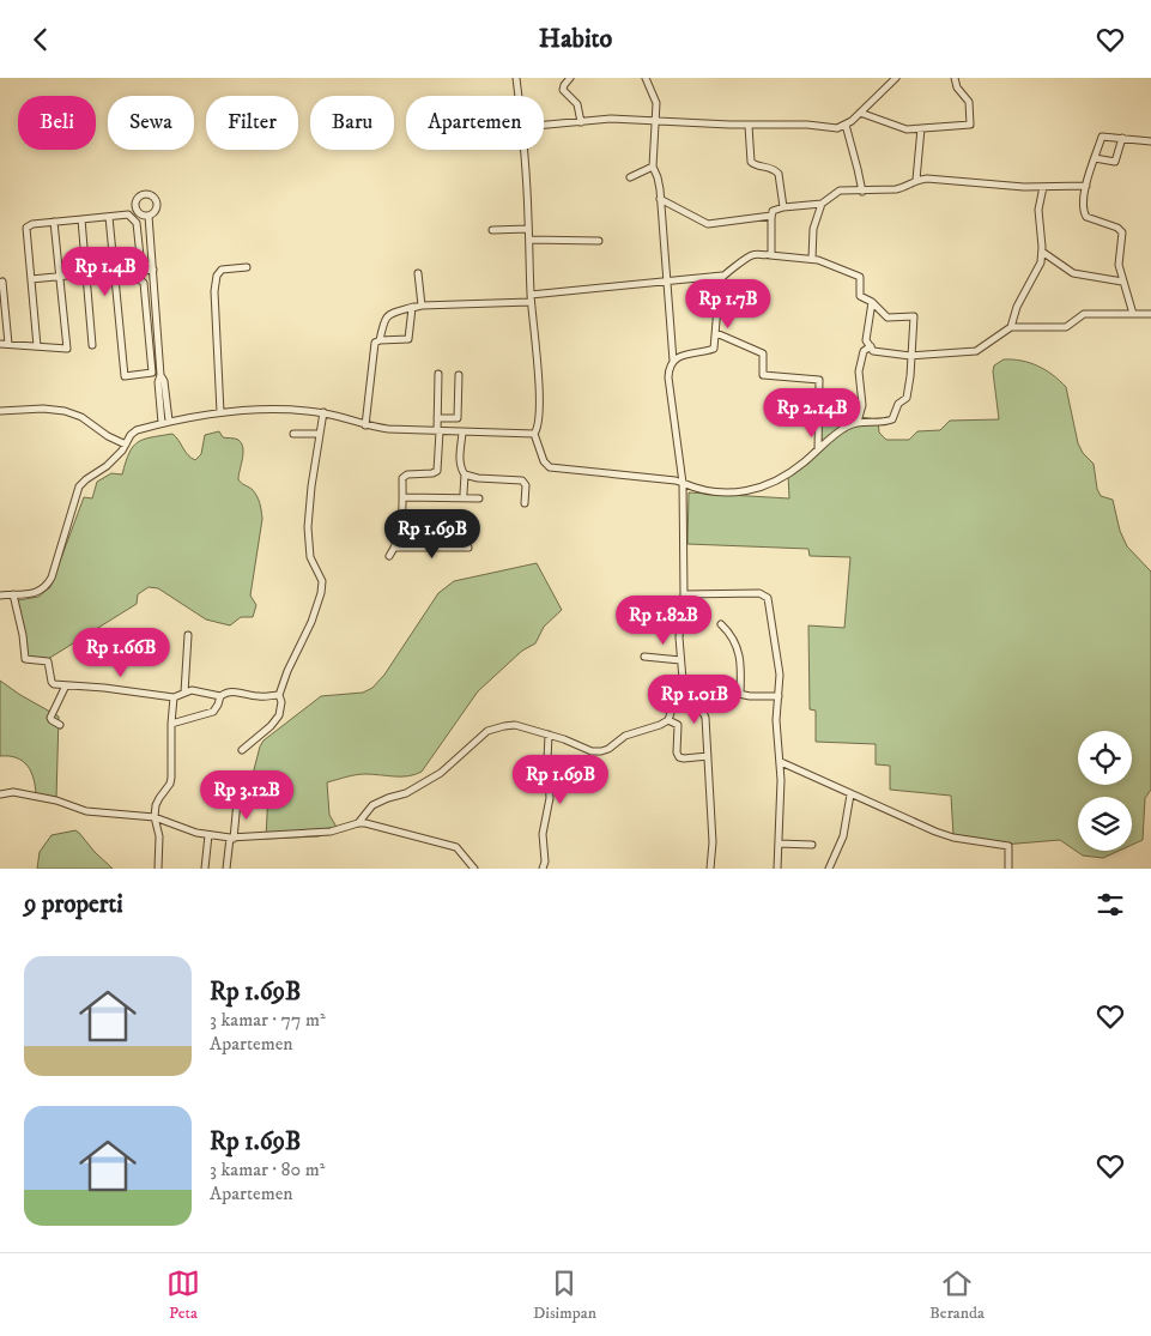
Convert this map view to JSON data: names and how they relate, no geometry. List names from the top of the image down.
{
  "page": {
    "header": "Habito",
    "chip": [
      "Beli",
      "Sewa",
      "Filter",
      "Baru",
      "Apartemen"
    ],
    "price": [
      "Rp 1.4B",
      "Rp 1.7B",
      "Rp 2.14B",
      "Rp 1.69B",
      "Rp 1.82B",
      "Rp 1.66B",
      "Rp 1.01B",
      "Rp 1.69B",
      "Rp 3.12B"
    ],
    "heading": "9 properti",
    "list": [
      {
        "name": "Rp 1.69B",
        "note": "3 kamar · 77 m² · Apartemen"
      },
      {
        "name": "Rp 1.69B",
        "note": "3 kamar · 80 m² · Apartemen"
      }
    ],
    "tabs": ["Peta", "Disimpan", "Beranda"]
  }
}
